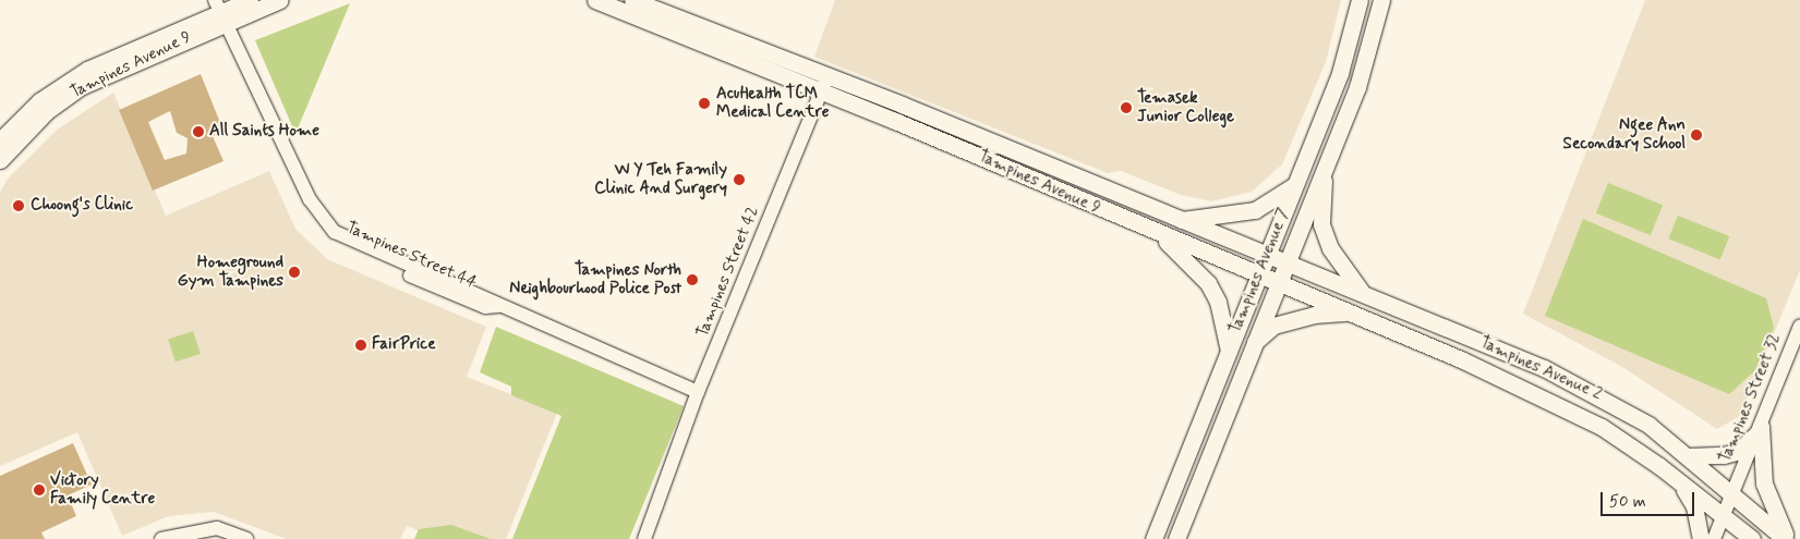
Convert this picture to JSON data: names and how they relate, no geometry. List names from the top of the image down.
{
  "streets": {
    "main road": ["Tampines Avenue 9", "Tampines Avenue 7", "Tampines Avenue 2"],
    "street": ["Tampines Street 44", "Tampines Street 42", "Tampines Street 32"]
  },
  "crossings": [
    ["Tampines Avenue 9", "Tampines Street 44"],
    ["Tampines Avenue 9", "Tampines Avenue 7"],
    ["Tampines Avenue 9", "Tampines Street 42"],
    ["Tampines Avenue 9", "Tampines Avenue 2"],
    ["Tampines Street 44", "Tampines Street 42"],
    ["Tampines Avenue 7", "Tampines Avenue 2"],
    ["Tampines Avenue 2", "Tampines Street 32"]
  ],
  "places": [
    "AcuHealth TCM Medical Centre",
    "Temasek Junior College",
    "All Saints Home",
    "Ngee Ann Secondary School",
    "W Y Teh Family Clinic And Surgery",
    "Choong's Clinic",
    "Homeground Gym Tampines",
    "Tampines North Neighbourhood Police Post",
    "FairPrice",
    "Victory Family Centre"
  ],
  "scale_bar": "50 m"
}
